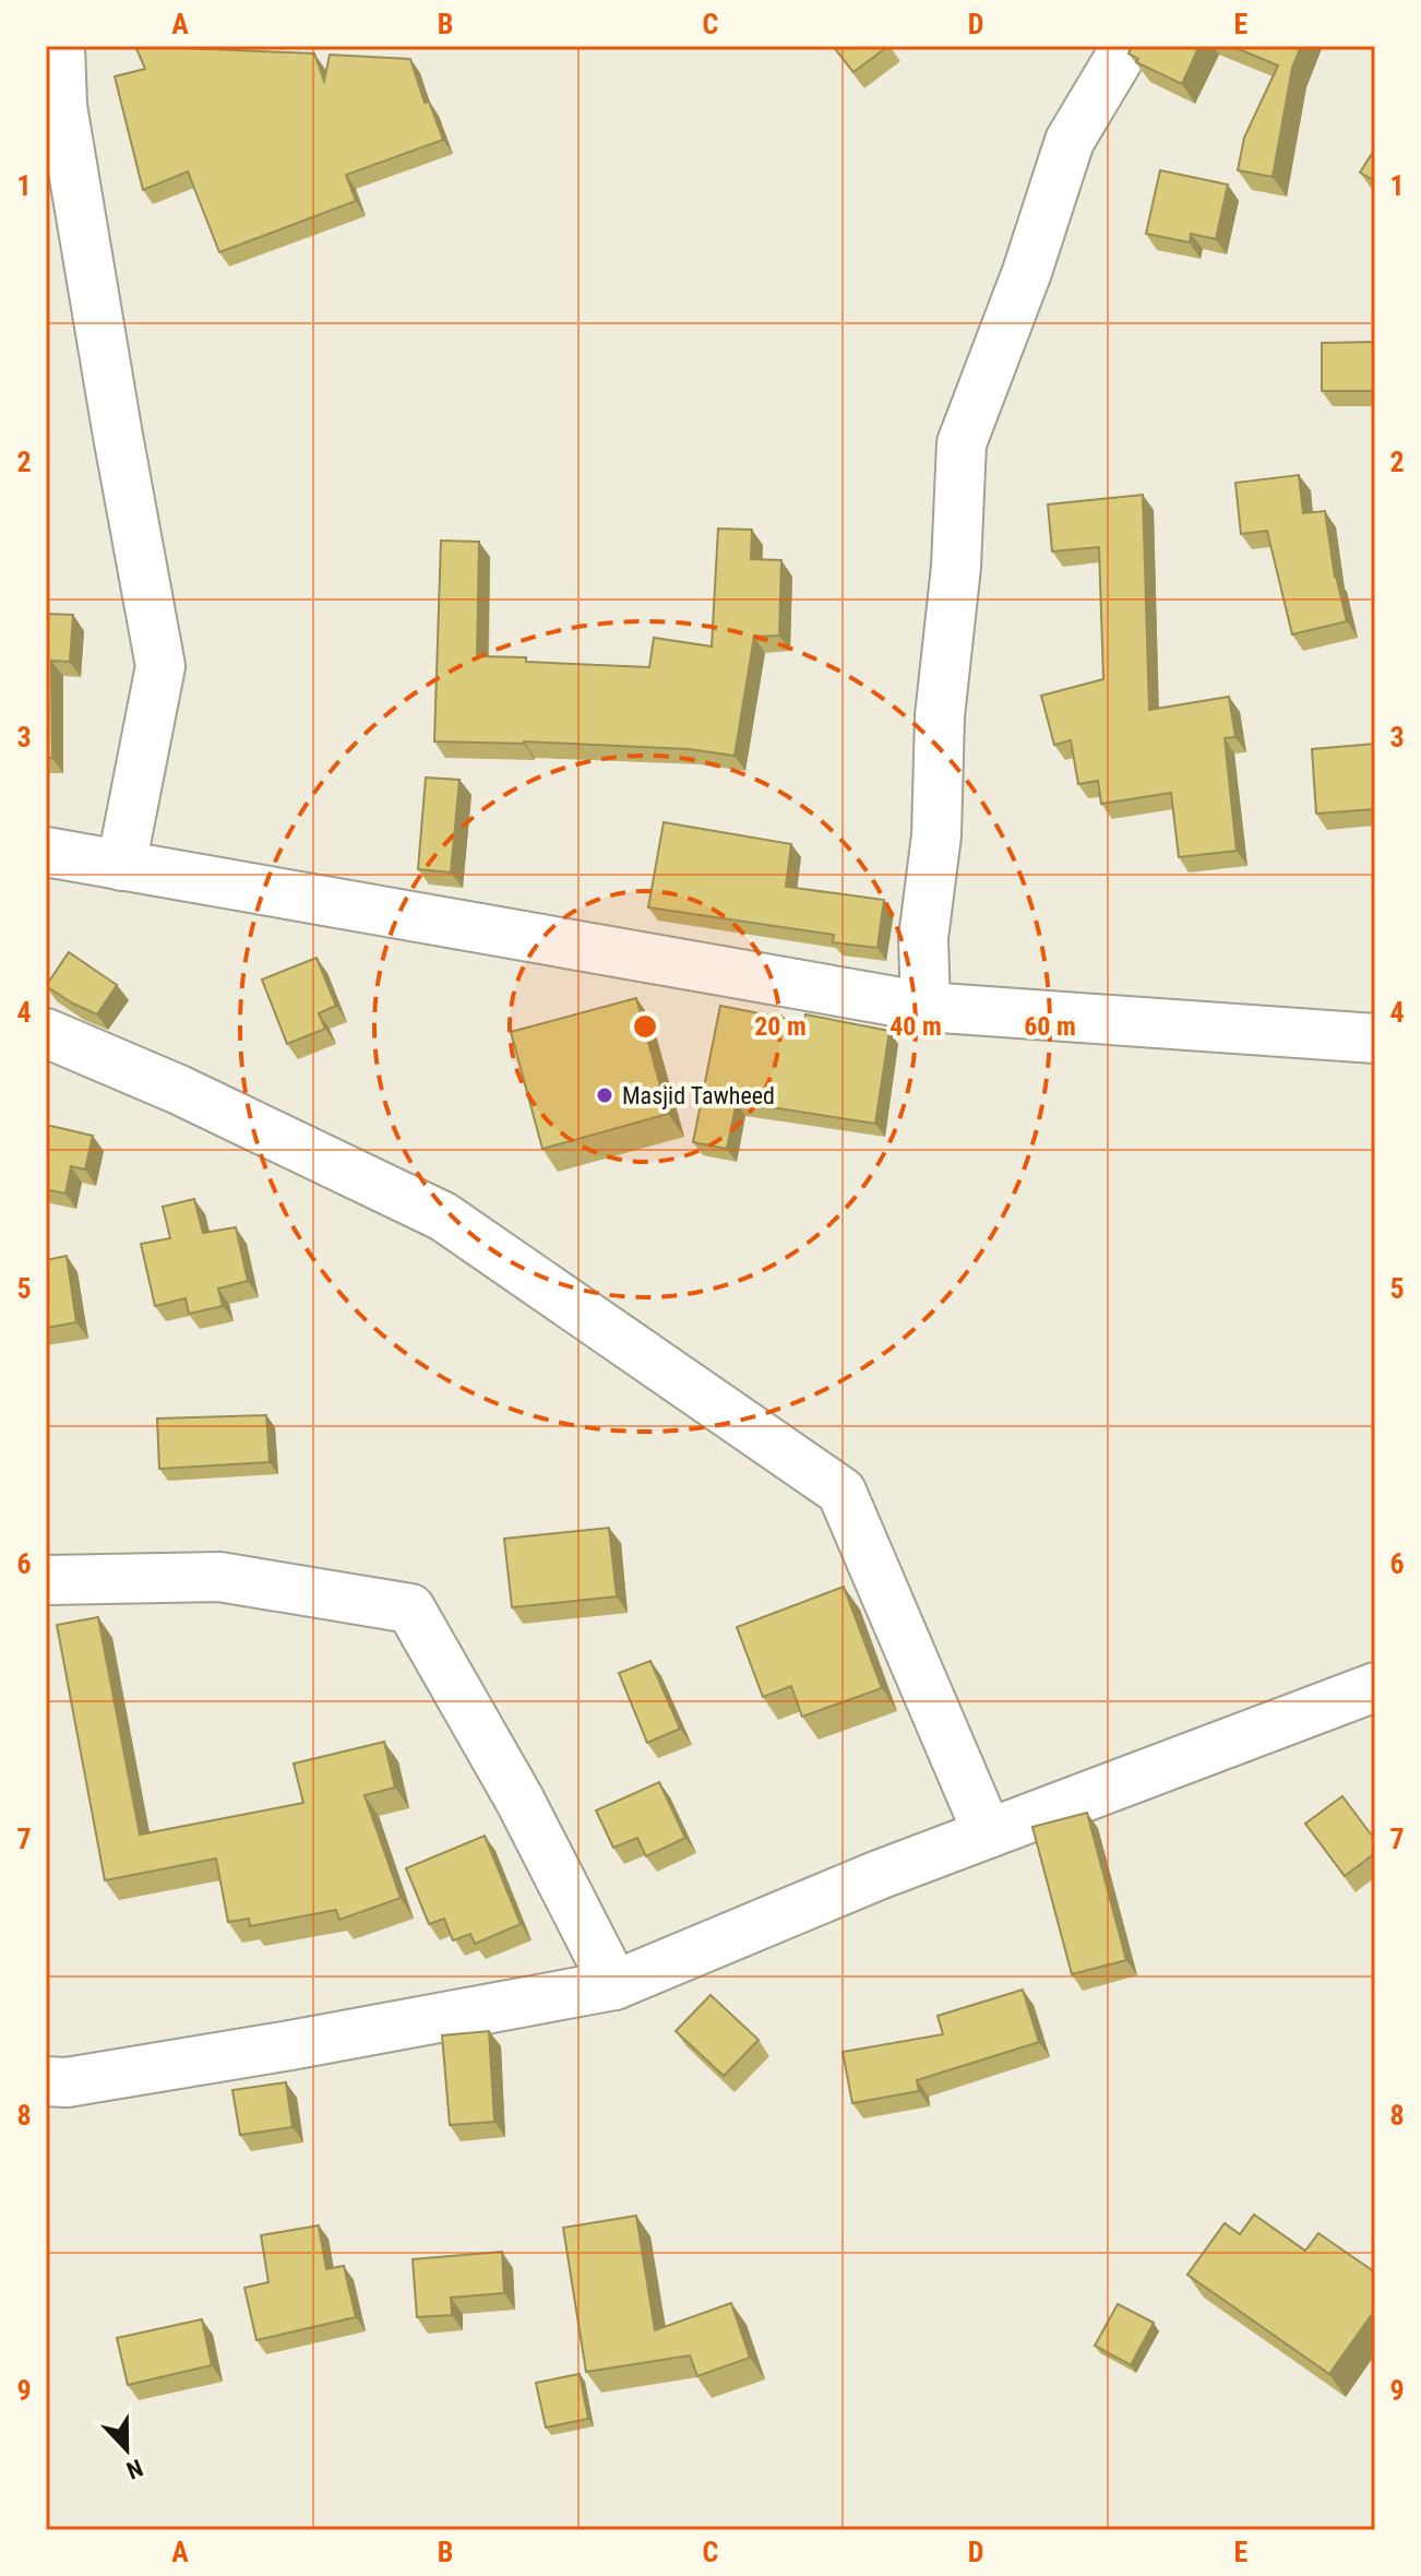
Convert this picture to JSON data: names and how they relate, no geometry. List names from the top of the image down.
{
  "places": ["Masjid Tawheed"],
  "north": "bottom",
  "grid": {
    "columns": [
      "A",
      "B",
      "C",
      "D",
      "E"
    ],
    "rows": [
      "1",
      "2",
      "3",
      "4",
      "5",
      "6",
      "7",
      "8",
      "9"
    ]
  },
  "rings": ["20 m", "40 m", "60 m"]
}
